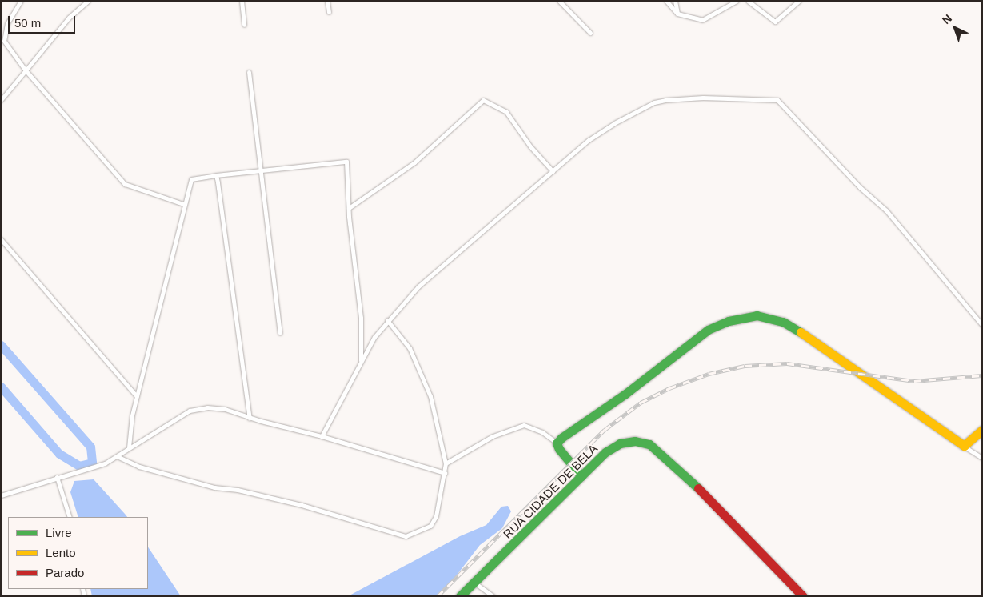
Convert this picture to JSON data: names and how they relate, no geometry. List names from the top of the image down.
{
  "streets": {
    "street": ["RUA CIDADE DE BELA"]
  },
  "legend": ["Livre", "Lento", "Parado"],
  "scale_bar": "50 m",
  "north": "top left"
}
